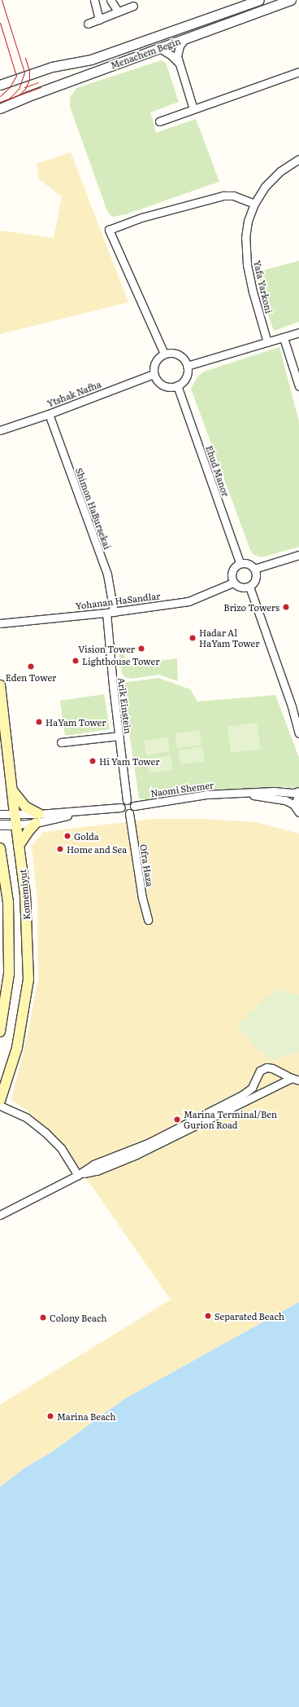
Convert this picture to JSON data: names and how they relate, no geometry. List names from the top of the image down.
{
  "streets": {
    "main road": ["Komemiyut"],
    "street": [
      "Menachem Begin",
      "Yafa Yarkoni",
      "Ytshak Nafha",
      "Ehud Manor",
      "Shimon HaBursekai",
      "Yohanan HaSandlar",
      "Arik Einstein",
      "Naomi Shemer",
      "Ofra Haza"
    ]
  },
  "crossings": [
    ["Ytshak Nafha", "Ehud Manor"],
    ["Ytshak Nafha", "Shimon HaBursekai"],
    ["Ehud Manor", "Yohanan HaSandlar"],
    ["Shimon HaBursekai", "Yohanan HaSandlar"],
    ["Shimon HaBursekai", "Arik Einstein"],
    ["Yohanan HaSandlar", "Arik Einstein"],
    ["Arik Einstein", "Naomi Shemer"],
    ["Arik Einstein", "Ofra Haza"],
    ["Naomi Shemer", "Ofra Haza"]
  ],
  "places": [
    "Brizo Towers",
    "Hadar Al HaYam Tower",
    "Vision Tower",
    "Lighthouse Tower",
    "Eden Tower",
    "HaYam Tower",
    "Hi Yam Tower",
    "Golda",
    "Home and Sea",
    "Marina Terminal/Ben Gurion Road",
    "Separated Beach",
    "Colony Beach",
    "Marina Beach"
  ]
}
